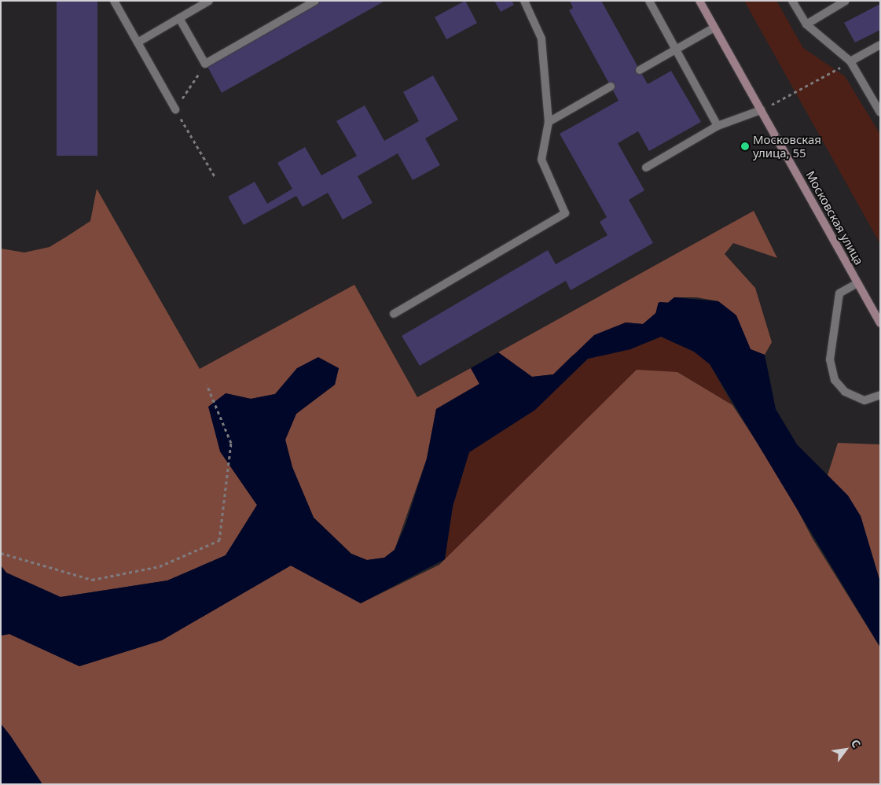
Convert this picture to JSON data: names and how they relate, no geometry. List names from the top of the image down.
{
  "streets": {
    "main road": ["Московская улица"]
  },
  "places": ["Московская улица, 55"],
  "north": "top right"
}
